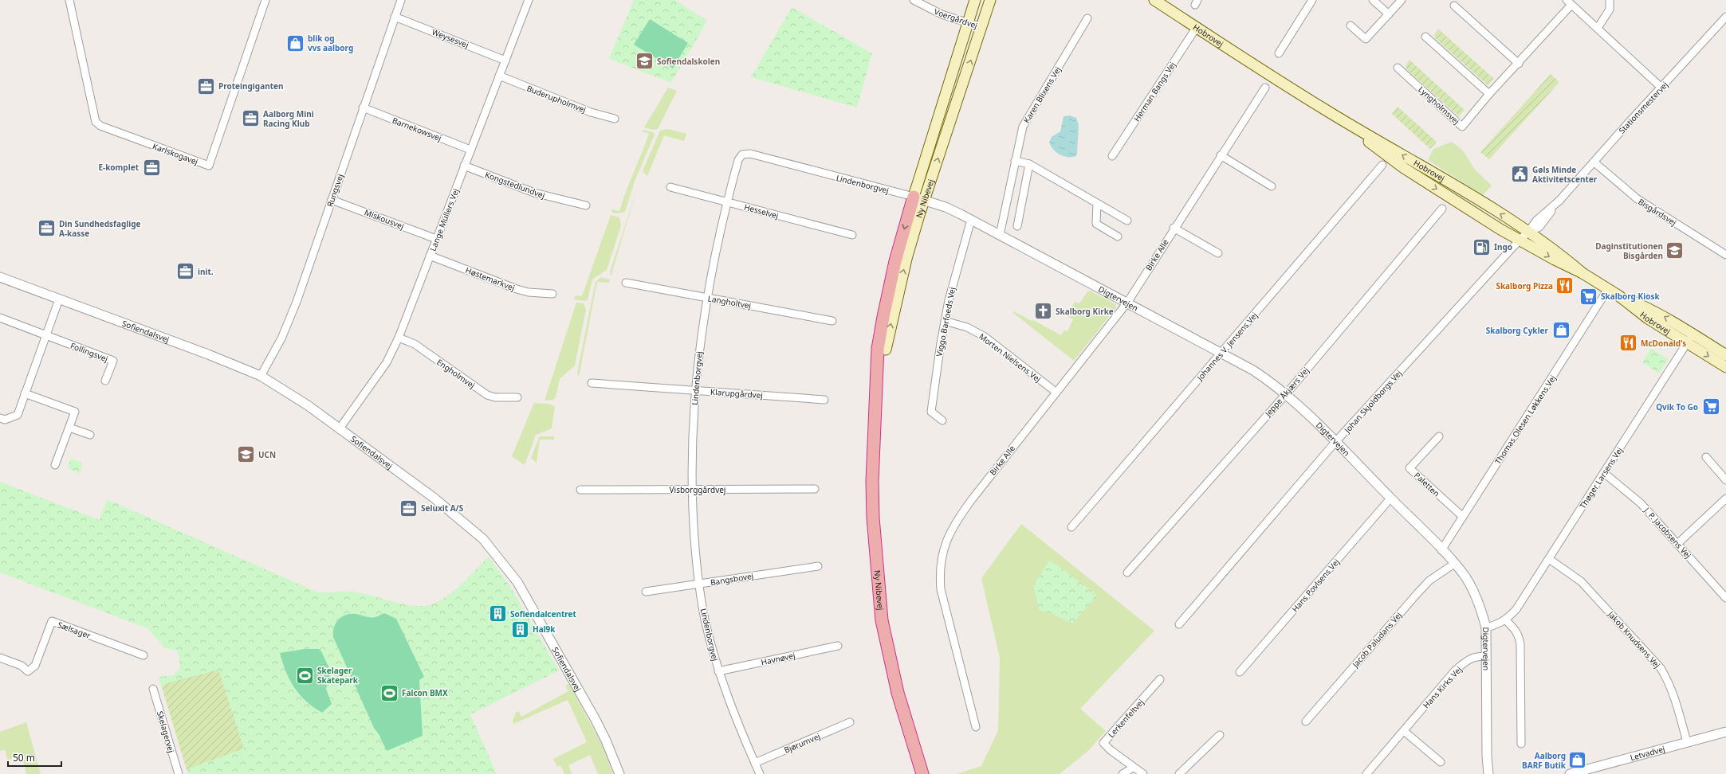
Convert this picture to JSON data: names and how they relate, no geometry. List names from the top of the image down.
{
  "streets": {
    "highway": ["Ny Nibevej"],
    "main road": ["Hobrovej"],
    "street": [
      "Voergårdvej",
      "Weysesvej",
      "Herman Bangs Vej",
      "Karen Blixens Vej",
      "Buderupholmvej",
      "Lyngholmsvej",
      "Stationsmestervej",
      "Barnekowsvej",
      "Karlskogavej",
      "Lindenborgvej",
      "Kongstedlundvej",
      "Rungsvej",
      "Hesselvej",
      "Bisgårdsvej",
      "Miskousvej",
      "Lange Müllers Vej",
      "Birke Alle",
      "Høstemarkvej",
      "Digtervejen",
      "Langholtvej",
      "Viggo Barfoeds Vej",
      "Sofiendalsvej",
      "Johannes V. Jensens Vej",
      "Follingsvej",
      "Morten Nielsens Vej",
      "Engholmvej",
      "Jeppe Åkjærs Vej",
      "Klarupgårdvej",
      "Johan Skjoldborgs Vej",
      "Thomas Olesen Løkkens Vej",
      "Thøger Larsens Vej",
      "Paletten",
      "Visborggårdvej",
      "J. P. Jacobsens Vej",
      "Bangsbovej",
      "Hans Povlsens Vej",
      "Sælsager",
      "Jacob Paludans Vej",
      "Jakob Knudsens Vej",
      "Havnøvej",
      "Hans Kirks Vej",
      "Lerkenfeltvej",
      "Skelagervej",
      "Bjørumvej",
      "Letvadvej"
    ]
  },
  "crossings": [
    ["Voergårdvej", "Ny Nibevej"],
    ["Hobrovej", "Herman Bangs Vej"],
    ["Hobrovej", "Stationsmestervej"],
    ["Hobrovej", "Johan Skjoldborgs Vej"],
    ["Hobrovej", "Thomas Olesen Løkkens Vej"],
    ["Hobrovej", "Thøger Larsens Vej"],
    ["Weysesvej", "Rungsvej"],
    ["Weysesvej", "Lange Müllers Vej"],
    ["Karen Blixens Vej", "Digtervejen"],
    ["Buderupholmvej", "Lange Müllers Vej"],
    ["Lyngholmsvej", "Stationsmestervej"],
    ["Stationsmestervej", "Bisgårdsvej"],
    ["Barnekowsvej", "Rungsvej"],
    ["Barnekowsvej", "Lange Müllers Vej"],
    ["Lindenborgvej", "Ny Nibevej"],
    ["Lindenborgvej", "Hesselvej"],
    ["Lindenborgvej", "Digtervejen"],
    ["Lindenborgvej", "Langholtvej"],
    ["Lindenborgvej", "Klarupgårdvej"],
    ["Lindenborgvej", "Visborggårdvej"],
    ["Lindenborgvej", "Bangsbovej"],
    ["Lindenborgvej", "Havnøvej"],
    ["Lindenborgvej", "Bjørumvej"],
    ["Kongstedlundvej", "Lange Müllers Vej"],
    ["Rungsvej", "Miskousvej"],
    ["Rungsvej", "Sofiendalsvej"],
    ["Ny Nibevej", "Digtervejen"],
    ["Miskousvej", "Lange Müllers Vej"],
    ["Lange Müllers Vej", "Høstemarkvej"],
    ["Lange Müllers Vej", "Sofiendalsvej"],
    ["Lange Müllers Vej", "Engholmvej"],
    ["Birke Alle", "Digtervejen"],
    ["Birke Alle", "Morten Nielsens Vej"],
    ["Digtervejen", "Viggo Barfoeds Vej"],
    ["Digtervejen", "Johannes V. Jensens Vej"],
    ["Digtervejen", "Jeppe Åkjærs Vej"],
    ["Digtervejen", "Johan Skjoldborgs Vej"],
    ["Digtervejen", "Thomas Olesen Løkkens Vej"],
    ["Digtervejen", "Thøger Larsens Vej"],
    ["Digtervejen", "Hans Povlsens Vej"],
    ["Digtervejen", "Jacob Paludans Vej"],
    ["Digtervejen", "Hans Kirks Vej"],
    ["Viggo Barfoeds Vej", "Morten Nielsens Vej"],
    ["Thomas Olesen Løkkens Vej", "Paletten"],
    ["Thøger Larsens Vej", "J. P. Jacobsens Vej"],
    ["Thøger Larsens Vej", "Jakob Knudsens Vej"],
    ["Jakob Knudsens Vej", "Letvadvej"]
  ],
  "places": {
    "shop": ["blik og vvs aalborg", "Skalborg Cykler", "Aalborg BARF Butik"],
    "school or university": ["Sofiendalskolen", "Daginstitutionen Bisgården", "UCN"],
    "office": [
      "Proteingiganten",
      "Aalborg Mini Racing Klub",
      "E-komplet",
      "Din Sundhedsfaglige A-kasse",
      "init.",
      "Seluxit A/S"
    ],
    "public building": ["Gøls Minde Aktivitetscenter"],
    "fuel station": ["Ingo"],
    "restaurant": ["Skalborg Pizza", "McDonald's"],
    "supermarket": ["Skalborg Kiosk", "Qvik To Go"],
    "church": ["Skalborg Kirke"],
    "building": ["Sofiendalcentret", "Hal9k"],
    "sports": ["Skelager Skatepark", "Falcon BMX"]
  },
  "scale_bar": "50 m"
}
